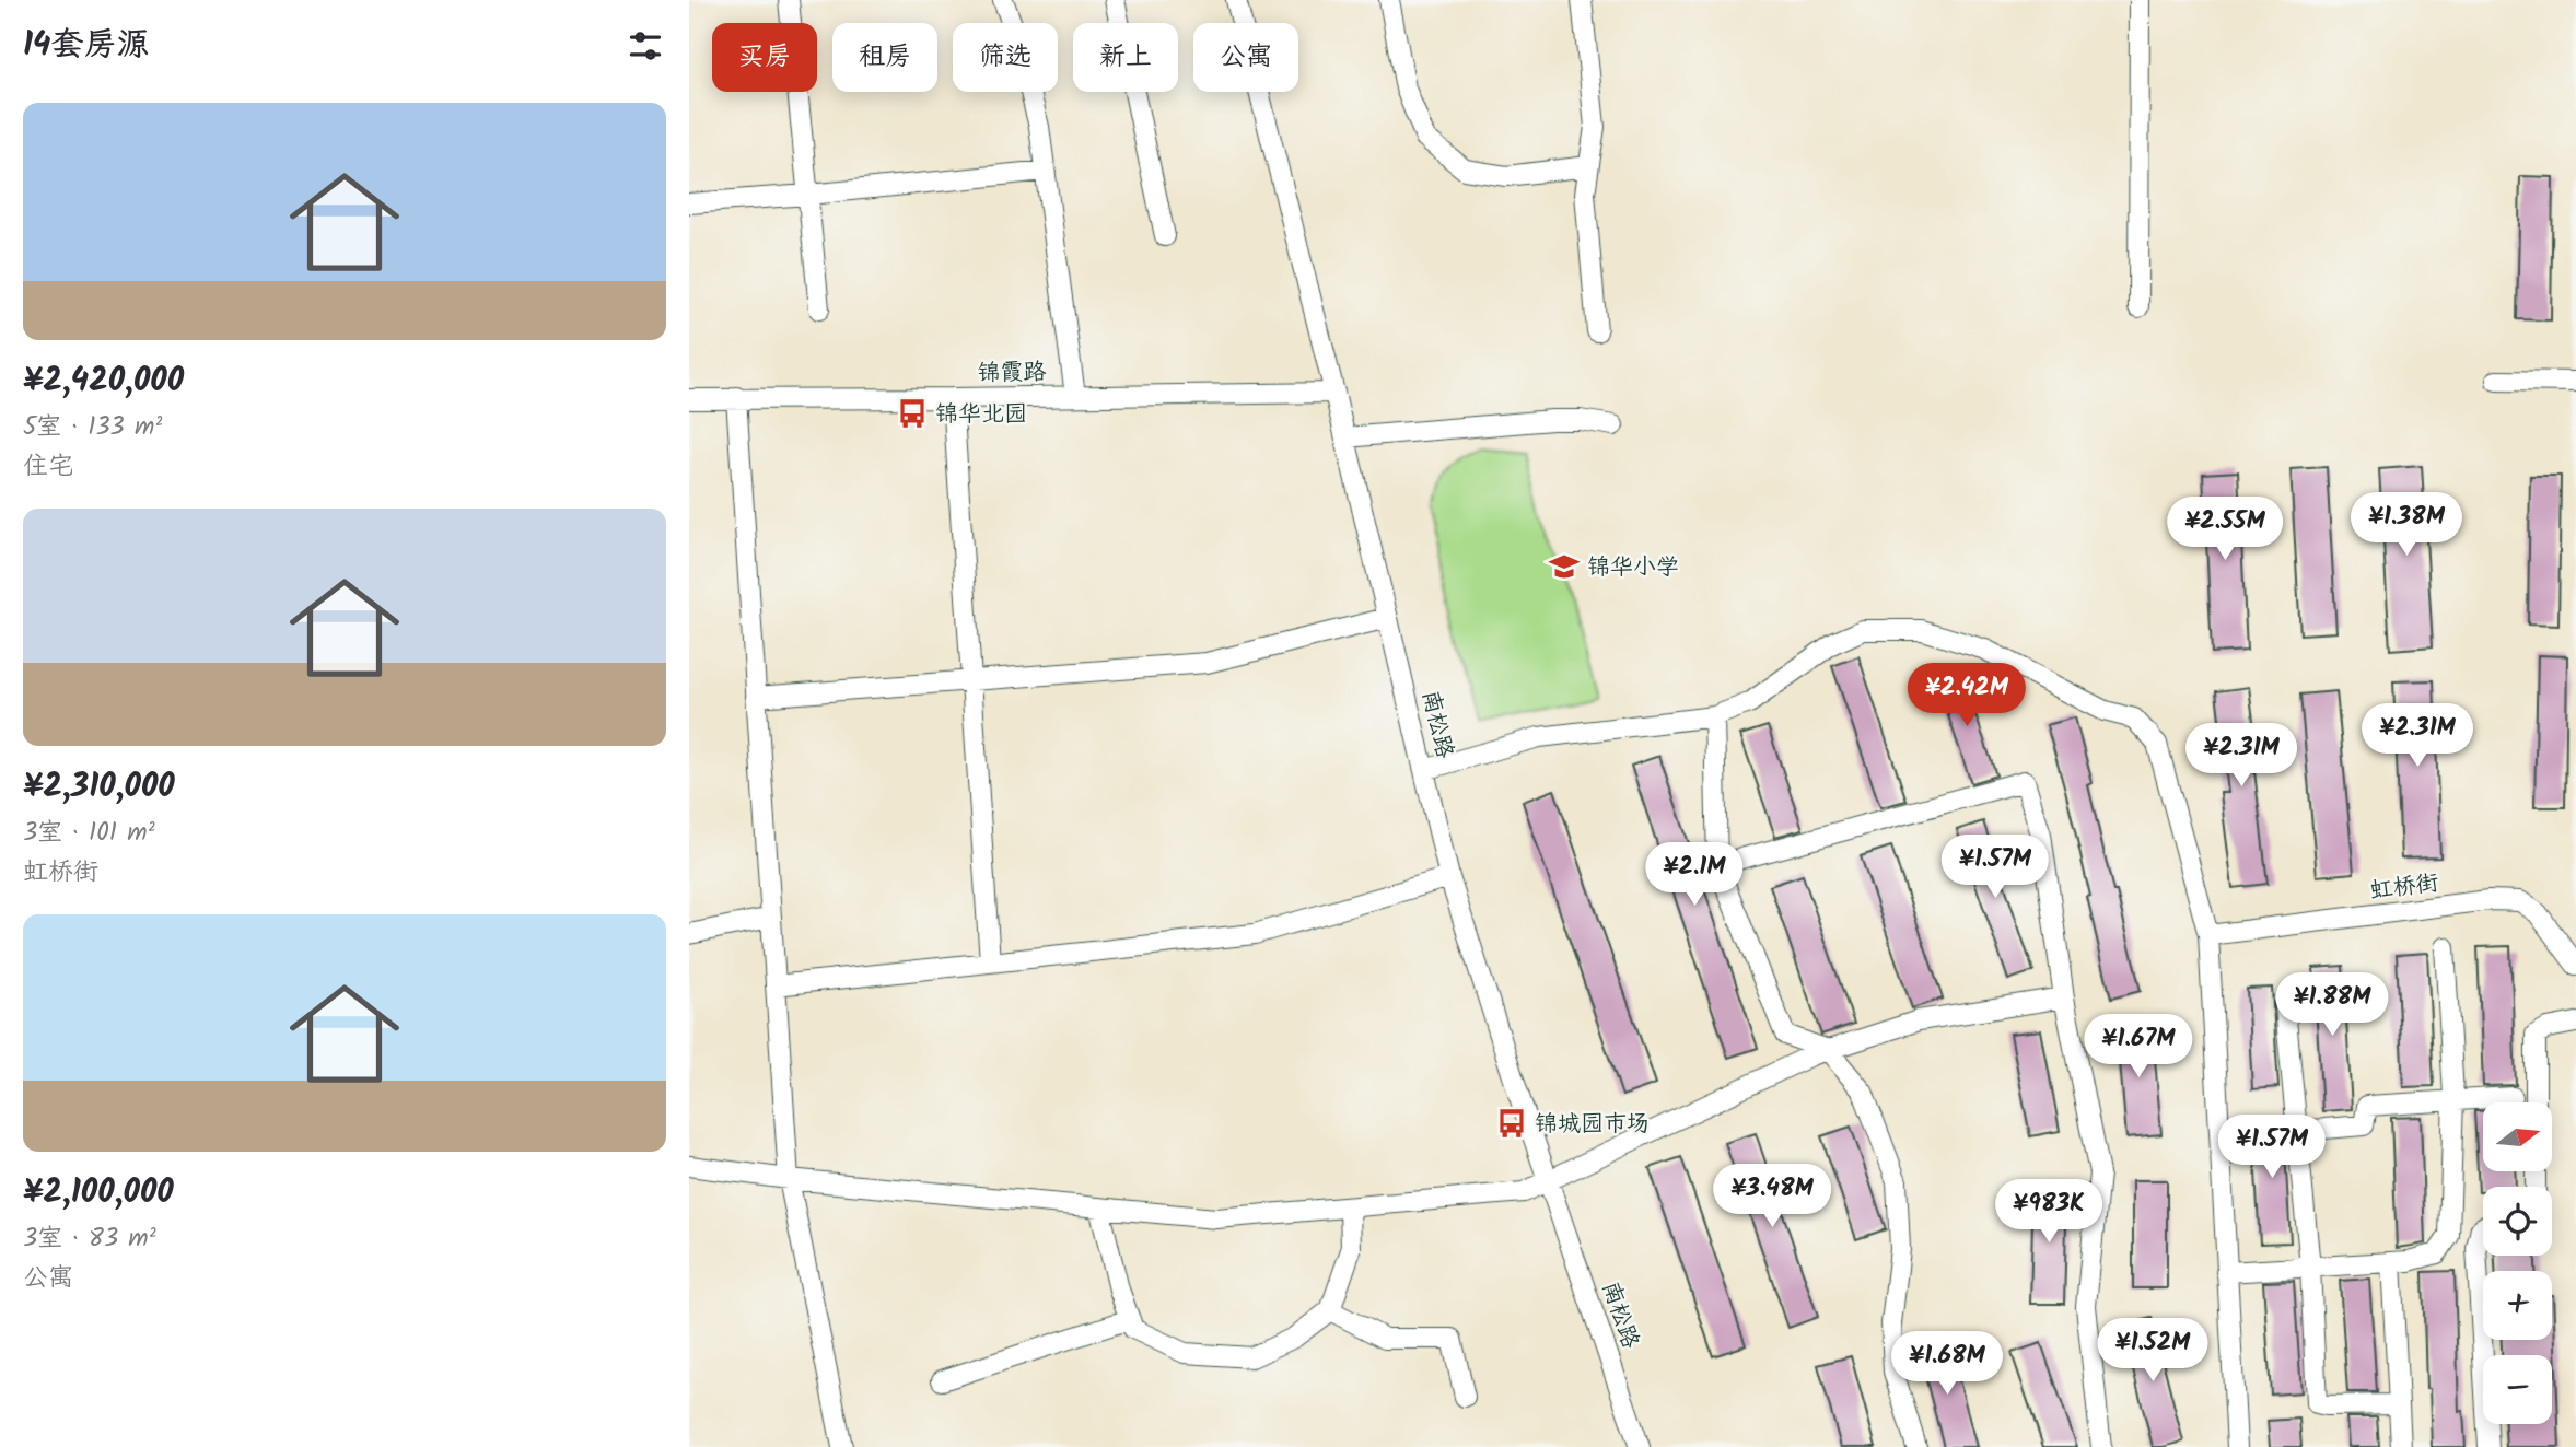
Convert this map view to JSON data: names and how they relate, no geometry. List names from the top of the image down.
{
  "streets": {
    "street": ["锦霞路", "南松路", "虹桥街"]
  },
  "crossings": [
    ["锦霞路", "南松路"]
  ],
  "places": {
    "bus stop": ["锦华北园", "锦城园市场"],
    "school or university": ["锦华小学"]
  },
  "north": "right",
  "page": {
    "heading": "14套房源",
    "chip": [
      "买房",
      "租房",
      "筛选",
      "新上",
      "公寓"
    ],
    "list": [
      {
        "name": "¥2,420,000",
        "note": "5室 · 133 m² · 住宅"
      },
      {
        "name": "¥2,310,000",
        "note": "3室 · 101 m² · 虹桥街"
      },
      {
        "name": "¥2,100,000",
        "note": "3室 · 83 m² · 公寓"
      }
    ],
    "price": [
      "¥1.38M",
      "¥2.55M",
      "¥2.42M",
      "¥2.31M",
      "¥2.31M",
      "¥1.57M",
      "¥2.1M",
      "¥1.88M",
      "¥1.67M",
      "¥1.57M",
      "¥3.48M",
      "¥983K",
      "¥1.52M",
      "¥1.68M"
    ],
    "map_buttons": ["+", "−"]
  }
}
